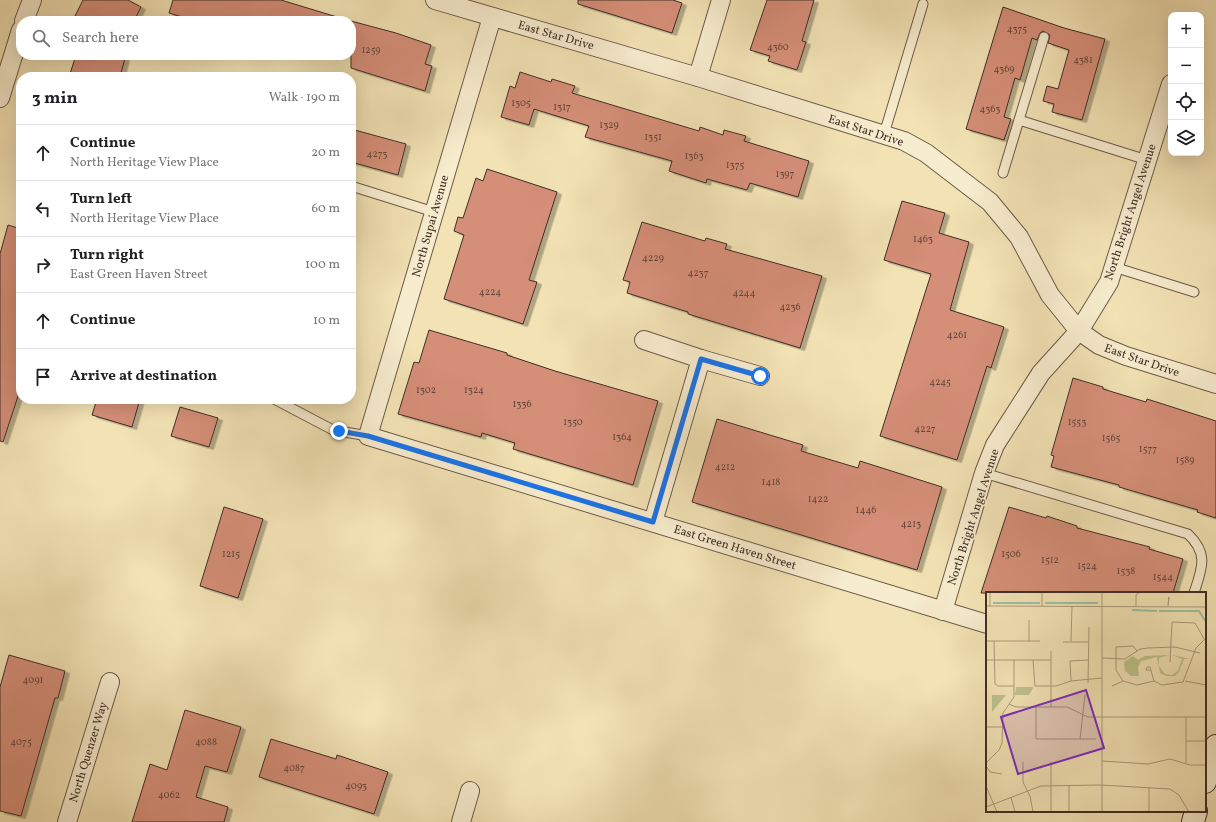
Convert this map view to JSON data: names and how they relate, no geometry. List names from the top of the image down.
{
  "streets": {
    "street": [
      "East Star Drive",
      "North Bright Angel Avenue",
      "North Supai Avenue",
      "East Green Haven Street",
      "North Quenzer Way"
    ]
  },
  "crossings": [
    ["East Star Drive", "North Bright Angel Avenue"],
    ["East Star Drive", "North Supai Avenue"],
    ["North Bright Angel Avenue", "East Green Haven Street"],
    ["North Supai Avenue", "East Green Haven Street"]
  ],
  "house_numbers": [
    "4375",
    "4360",
    "1259",
    "4381",
    "4369",
    "1305",
    "1317",
    "4363",
    "1329",
    "1351",
    "4273",
    "1363",
    "1375",
    "1397",
    "1463",
    "4229",
    "4237",
    "4224",
    "4244",
    "4236",
    "4261",
    "4245",
    "1302",
    "1324",
    "1336",
    "1350",
    "1553",
    "4227",
    "1364",
    "1565",
    "1577",
    "1589",
    "4212",
    "1418",
    "1422",
    "1446",
    "4213",
    "1215",
    "1506",
    "1512",
    "1524",
    "1538",
    "1544",
    "4091",
    "4075",
    "4088",
    "4087",
    "4093",
    "4062"
  ],
  "page": {
    "map_buttons": ["+", "−"],
    "search": "Search here",
    "heading": ["3 min", "Walk · 190 m"],
    "list": [
      ["Continue", "North Heritage View Place", "20 m"],
      ["Turn left", "North Heritage View Place", "60 m"],
      ["Turn right", "East Green Haven Street", "100 m"],
      ["Continue", "10 m"],
      "Arrive at destination"
    ]
  }
}
